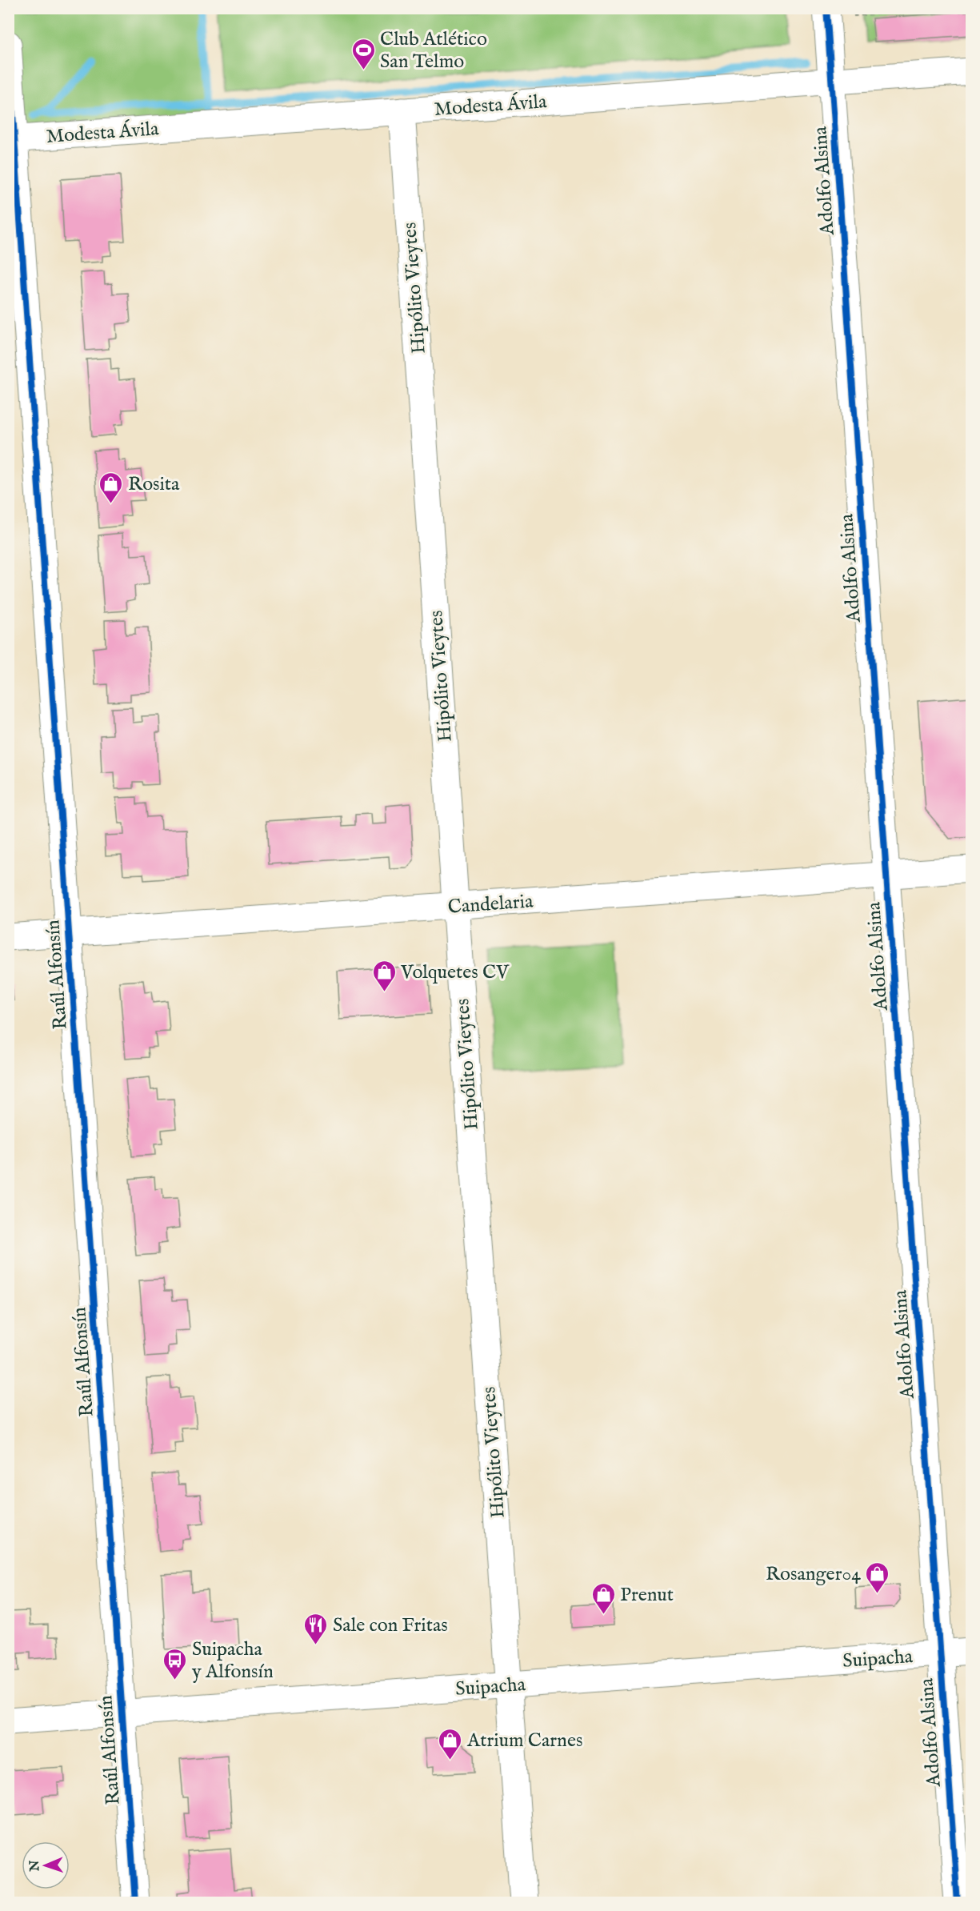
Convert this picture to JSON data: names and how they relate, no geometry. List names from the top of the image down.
{
  "streets": {
    "street": [
      "Modesta Ávila",
      "Adolfo Alsina",
      "Hipólito Vieytes",
      "Candelaria",
      "Raúl Alfonsín",
      "Suipacha"
    ]
  },
  "crossings": [
    ["Modesta Ávila", "Adolfo Alsina"],
    ["Modesta Ávila", "Hipólito Vieytes"],
    ["Modesta Ávila", "Raúl Alfonsín"],
    ["Adolfo Alsina", "Candelaria"],
    ["Adolfo Alsina", "Suipacha"],
    ["Hipólito Vieytes", "Candelaria"],
    ["Hipólito Vieytes", "Suipacha"],
    ["Candelaria", "Raúl Alfonsín"],
    ["Raúl Alfonsín", "Suipacha"]
  ],
  "places": {
    "sports": ["Club Atlético San Telmo"],
    "shop": [
      "Rosita",
      "Volquetes CV",
      "Rosanger04",
      "Prenut",
      "Atrium Carnes"
    ],
    "restaurant": ["Sale con Fritas"],
    "bus stop": ["Suipacha y Alfonsín"]
  },
  "north": "left"
}
